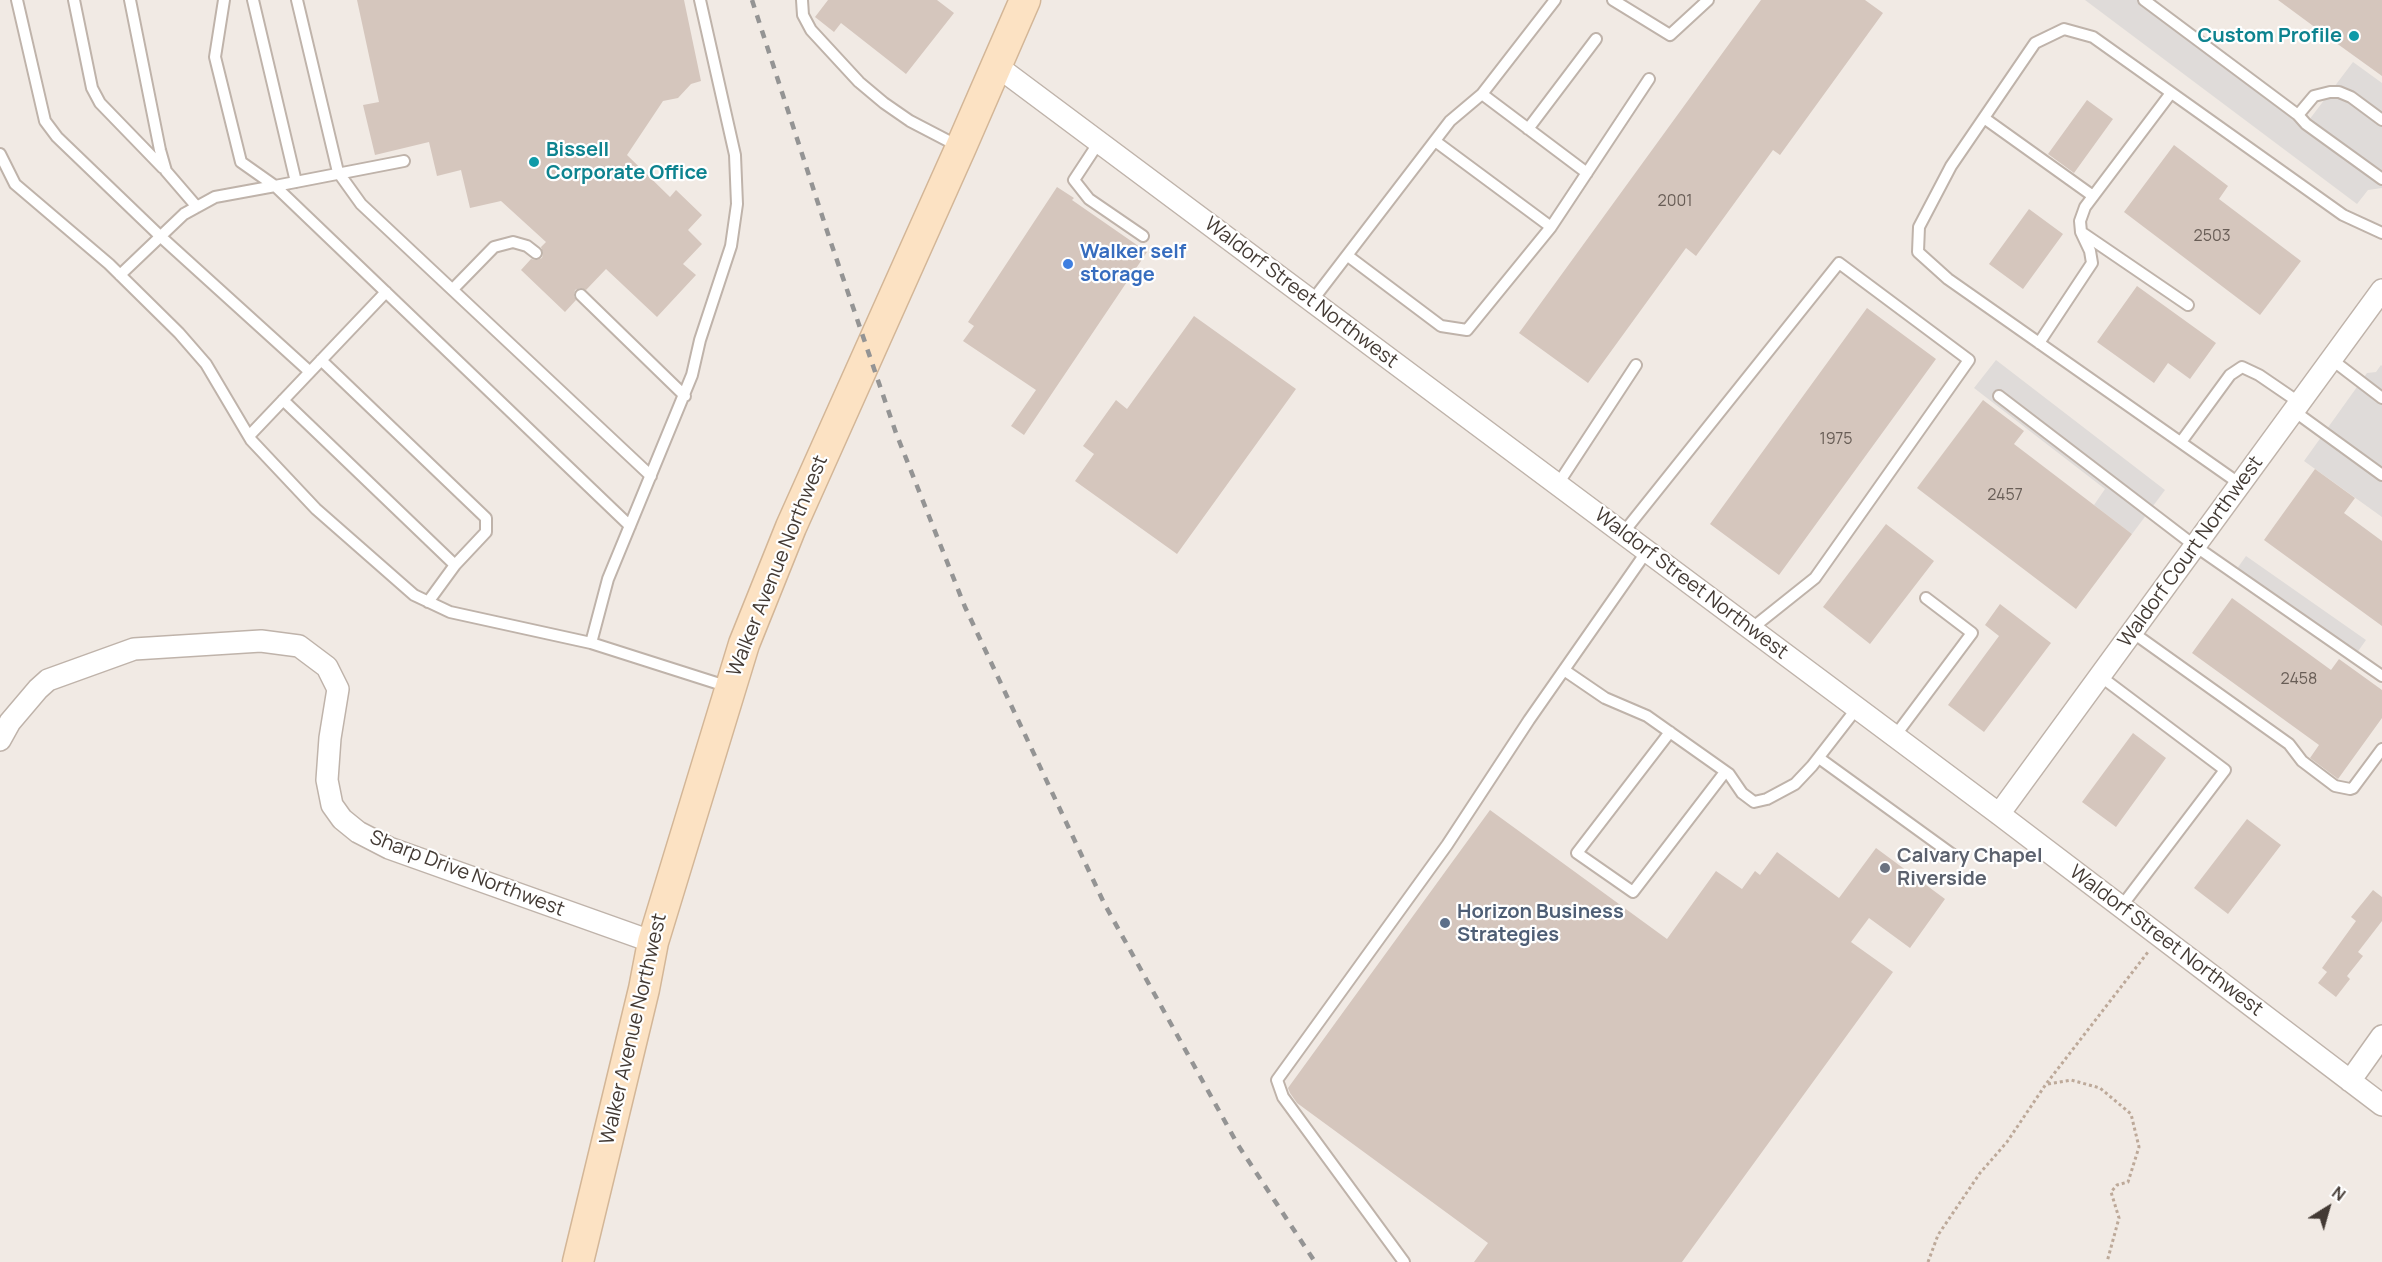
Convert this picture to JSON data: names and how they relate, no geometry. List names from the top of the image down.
{
  "streets": {
    "main road": ["Walker Avenue Northwest"],
    "street": ["Waldorf Street Northwest", "Waldorf Court Northwest", "Sharp Drive Northwest"]
  },
  "crossings": [
    ["Waldorf Street Northwest", "Waldorf Court Northwest"],
    ["Waldorf Street Northwest", "Walker Avenue Northwest"],
    ["Walker Avenue Northwest", "Sharp Drive Northwest"]
  ],
  "places": [
    "Custom Profile",
    "Bissell Corporate Office",
    "Walker self storage",
    "Calvary Chapel Riverside",
    "Horizon Business Strategies"
  ],
  "house_numbers": [
    "2001",
    "2503",
    "1975",
    "2457",
    "2458"
  ],
  "north": "top right"
}
